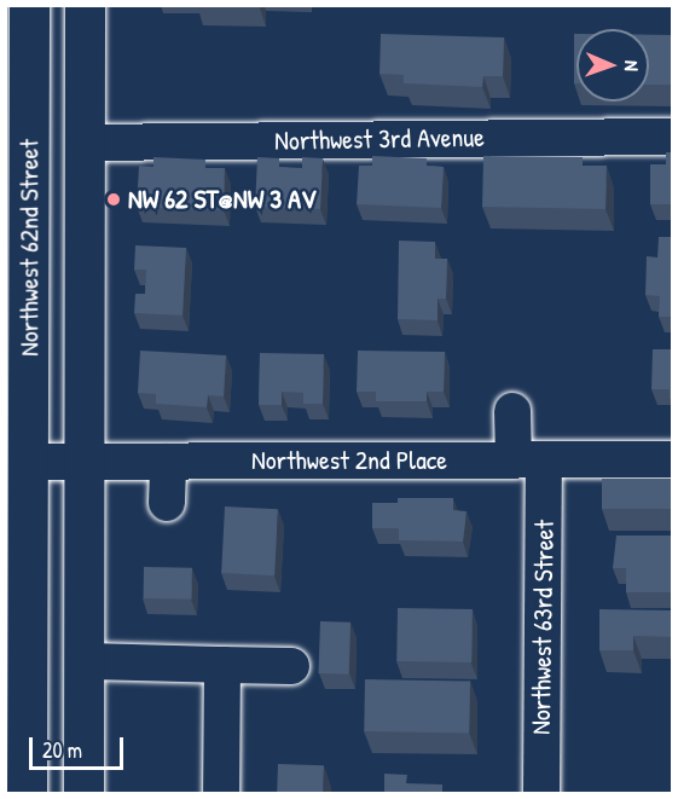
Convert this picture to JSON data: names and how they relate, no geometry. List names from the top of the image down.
{
  "streets": {
    "main road": ["Northwest 62nd Street"],
    "street": ["Northwest 3rd Avenue", "Northwest 2nd Place", "Northwest 63rd Street"]
  },
  "crossings": [
    ["Northwest 3rd Avenue", "Northwest 62nd Street"],
    ["Northwest 62nd Street", "Northwest 2nd Place"],
    ["Northwest 2nd Place", "Northwest 63rd Street"]
  ],
  "places": ["NW 62 ST@NW 3 AV"],
  "scale_bar": "20 m",
  "north": "right"
}
